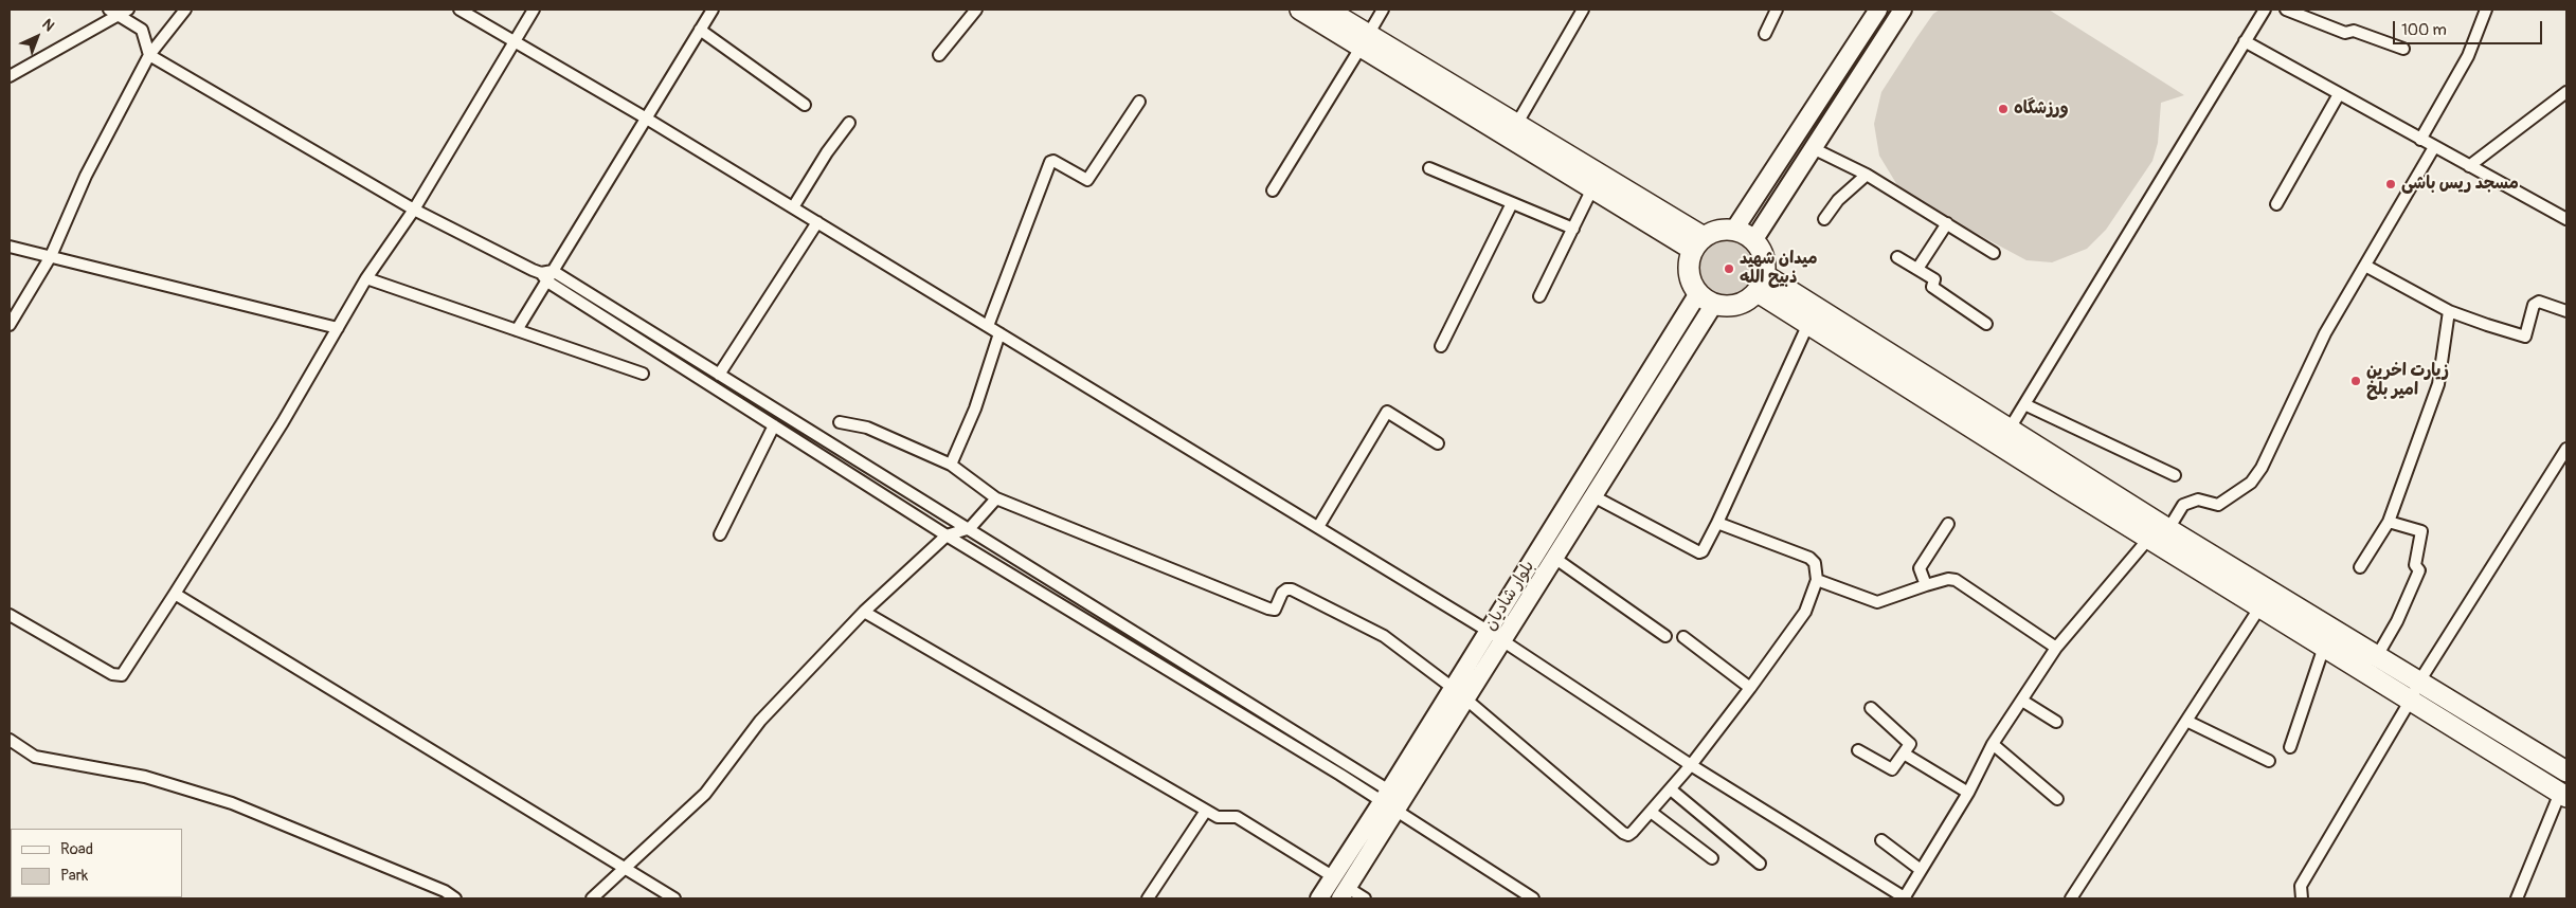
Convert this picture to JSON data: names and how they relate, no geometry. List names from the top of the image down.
{
  "streets": {
    "main road": ["بلوار شادیان"]
  },
  "places": [
    "ورزشگاه",
    "مسجد ریس باشی",
    "میدان شهید ذبیح الله",
    "زیارت اخرین امیر بلخ"
  ],
  "legend": ["Road", "Park"],
  "scale_bar": "100 m",
  "north": "top right"
}
